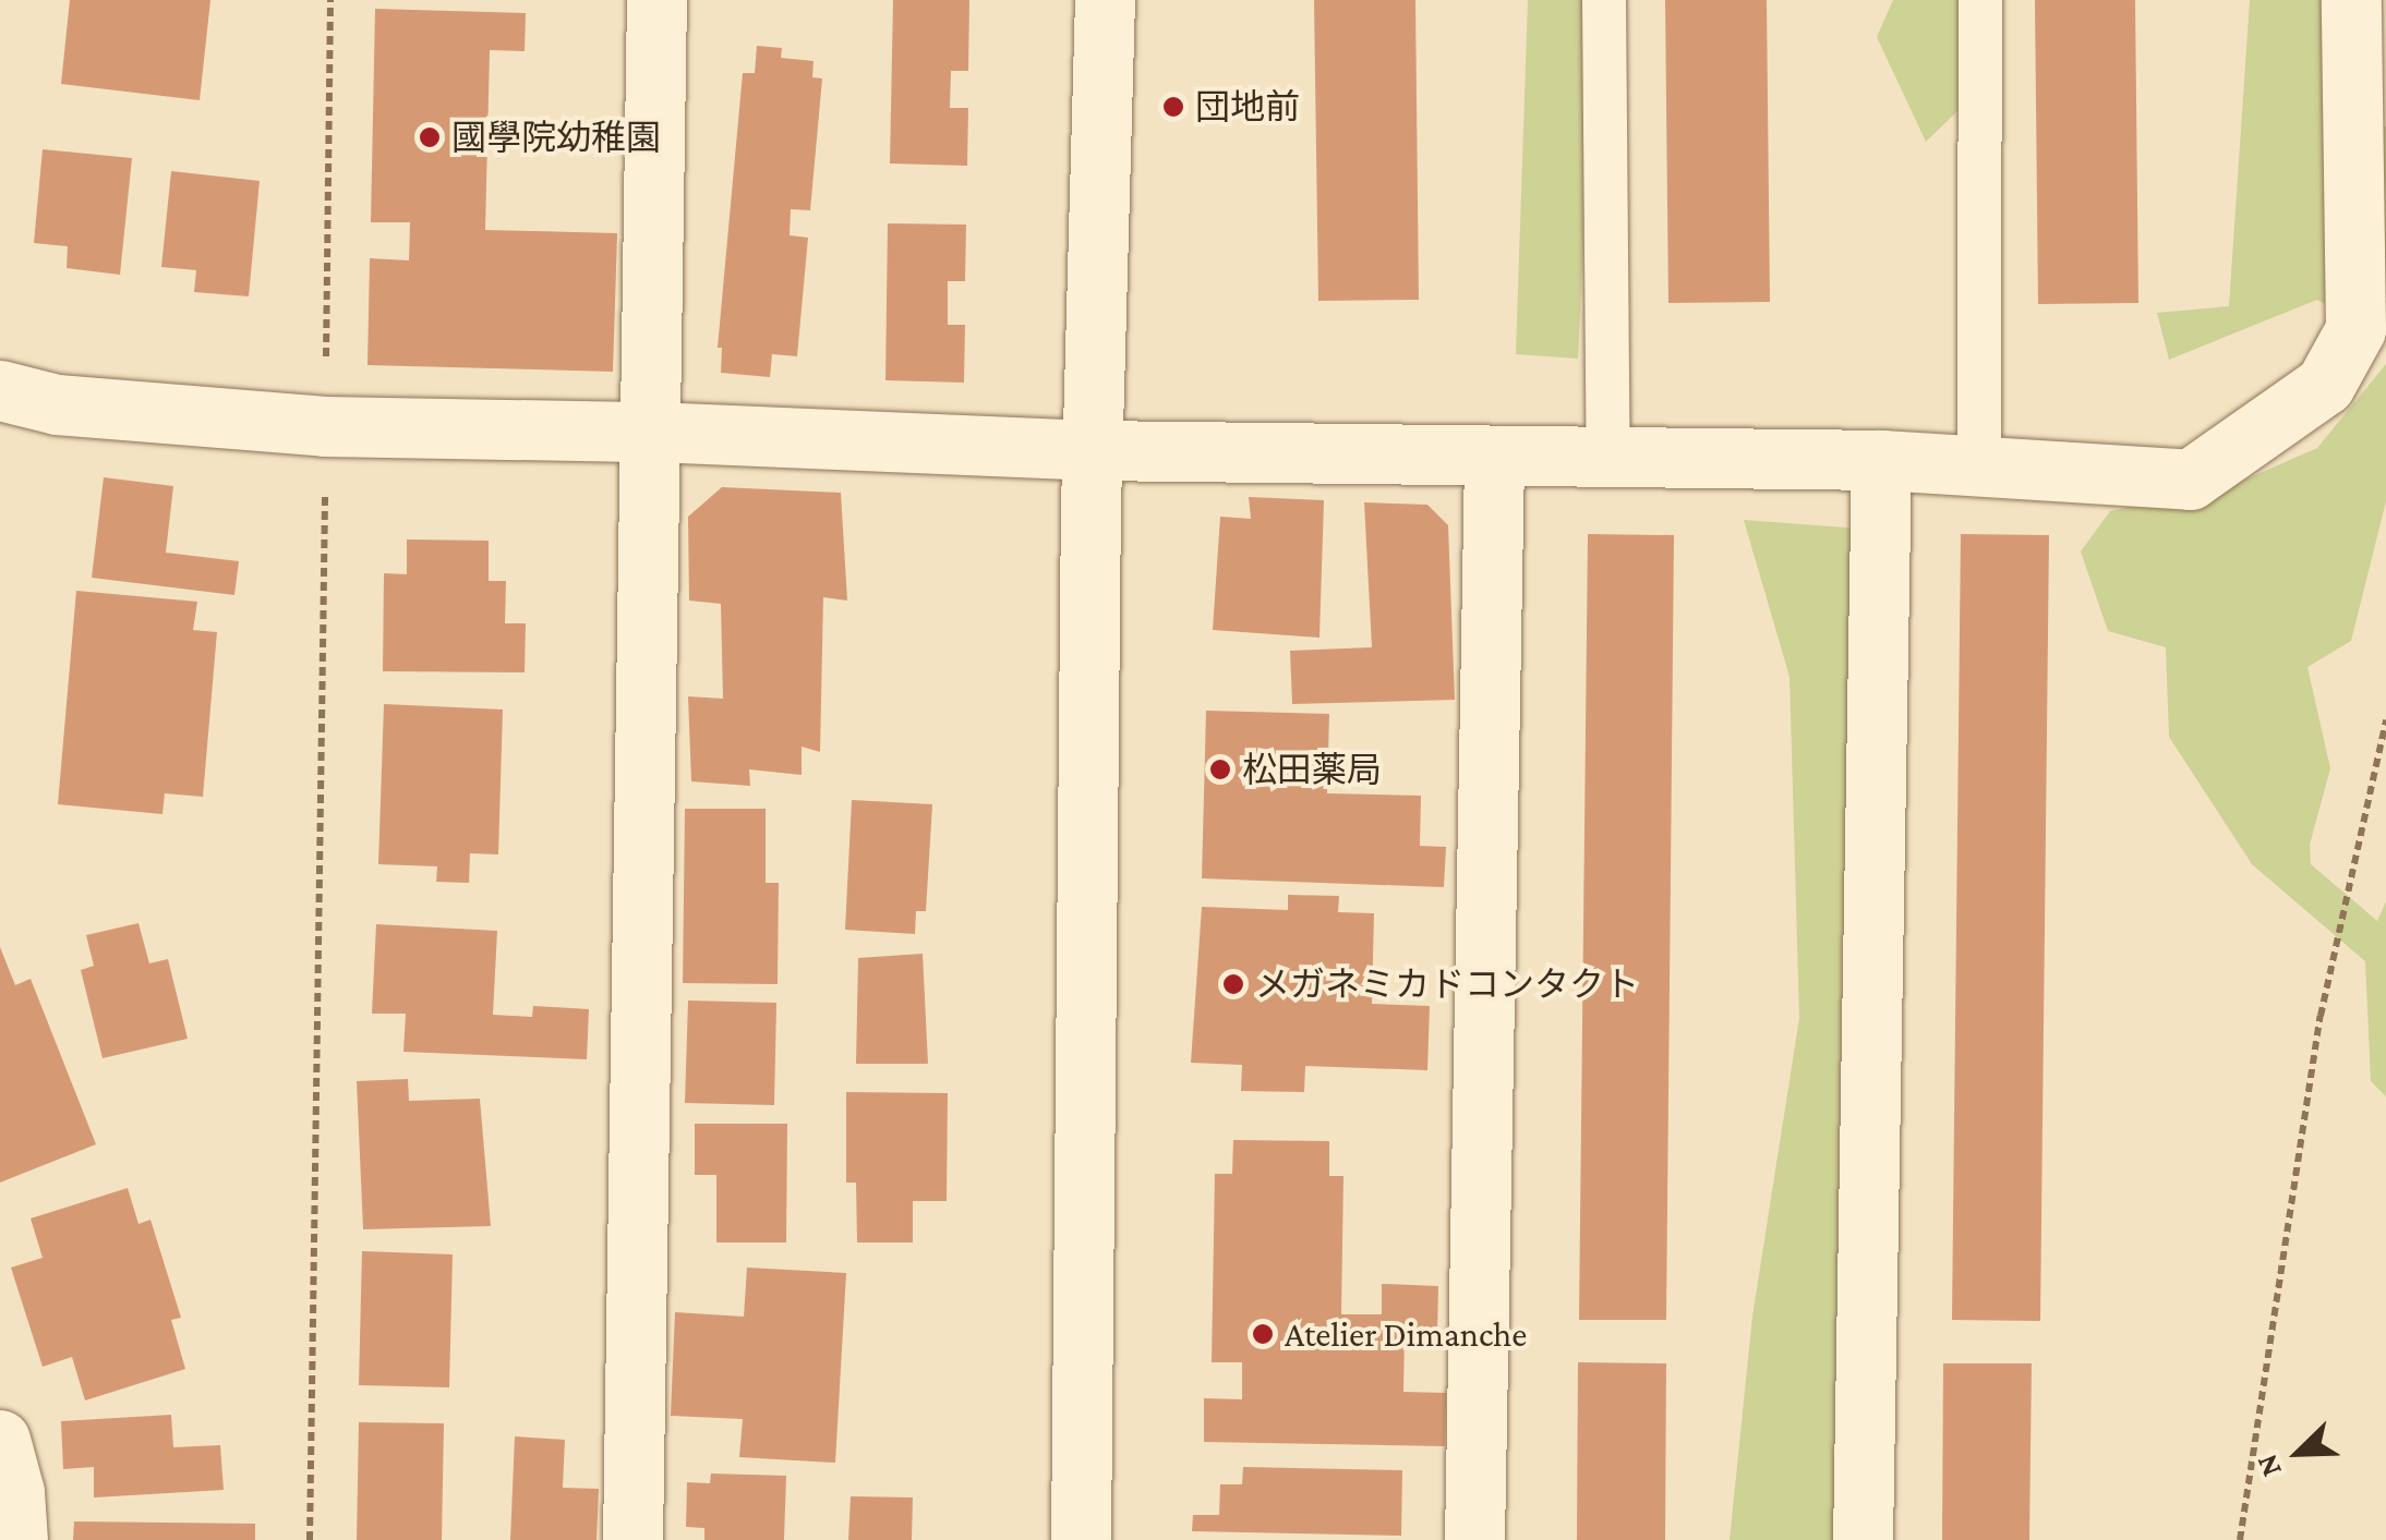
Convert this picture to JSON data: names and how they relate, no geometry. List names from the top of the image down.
{
  "places": [
    "団地前",
    "國學院幼稚園",
    "松田薬局",
    "メガネミカドコンタクト",
    "Atelier Dimanche"
  ],
  "north": "bottom left"
}
